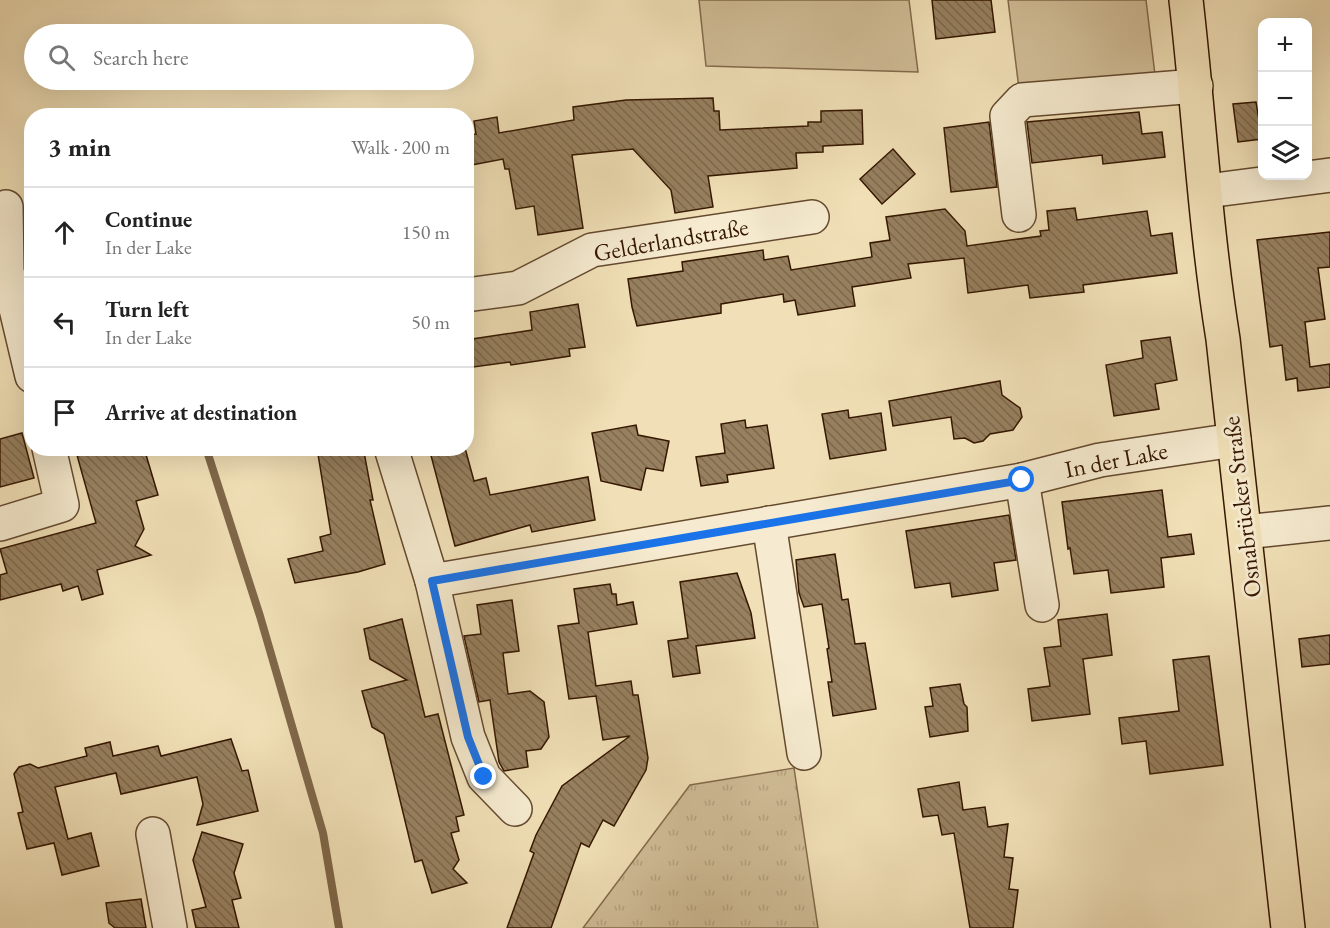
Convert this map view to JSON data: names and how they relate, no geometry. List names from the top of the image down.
{
  "streets": {
    "main road": ["Osnabrücker Straße"],
    "street": ["Gelderlandstraße", "In der Lake"]
  },
  "crossings": [
    ["In der Lake", "Osnabrücker Straße"]
  ],
  "page": {
    "map_buttons": ["+", "−"],
    "search": "Search here",
    "heading": ["3 min", "Walk · 200 m"],
    "list": [
      ["Continue", "In der Lake", "150 m"],
      ["Turn left", "In der Lake", "50 m"],
      "Arrive at destination"
    ]
  }
}
